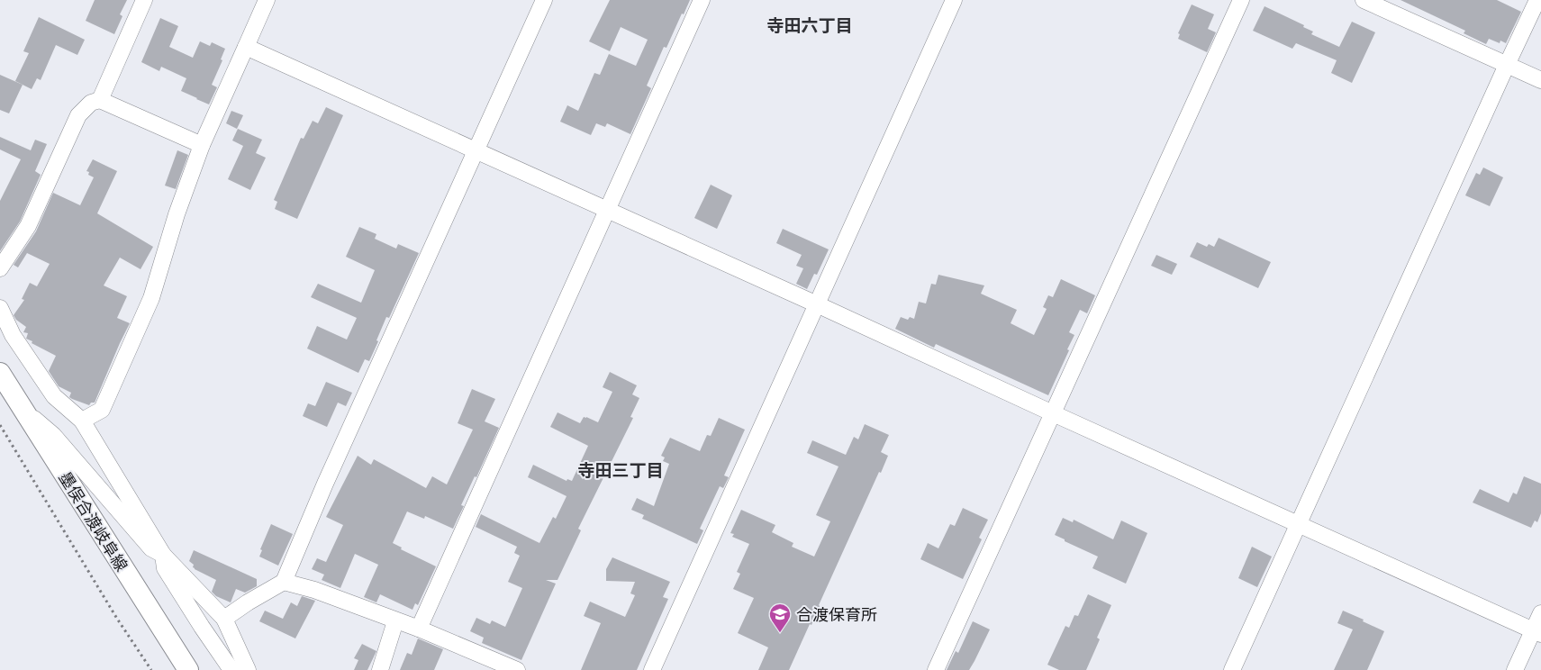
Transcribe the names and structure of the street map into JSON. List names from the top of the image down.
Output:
{
  "streets": {
    "main road": ["墨俣合渡岐阜線"]
  },
  "districts": ["寺田六丁目", "寺田三丁目"],
  "places": {
    "school or university": ["合渡保育所"]
  }
}
